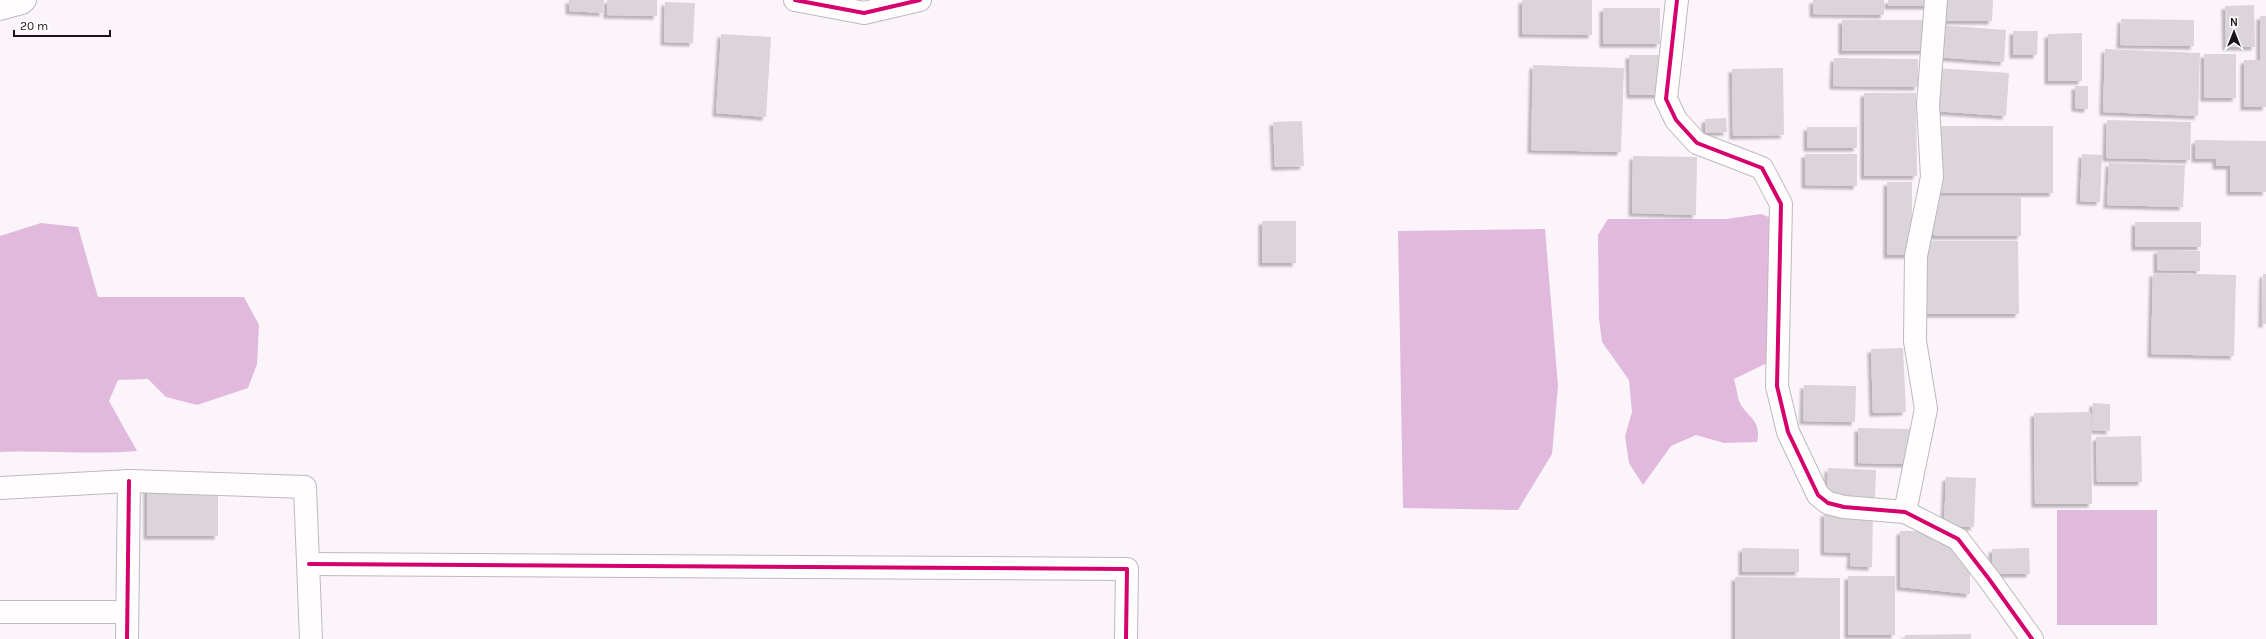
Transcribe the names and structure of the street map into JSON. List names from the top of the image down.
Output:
{
  "scale_bar": "20 m",
  "north": "top"
}
